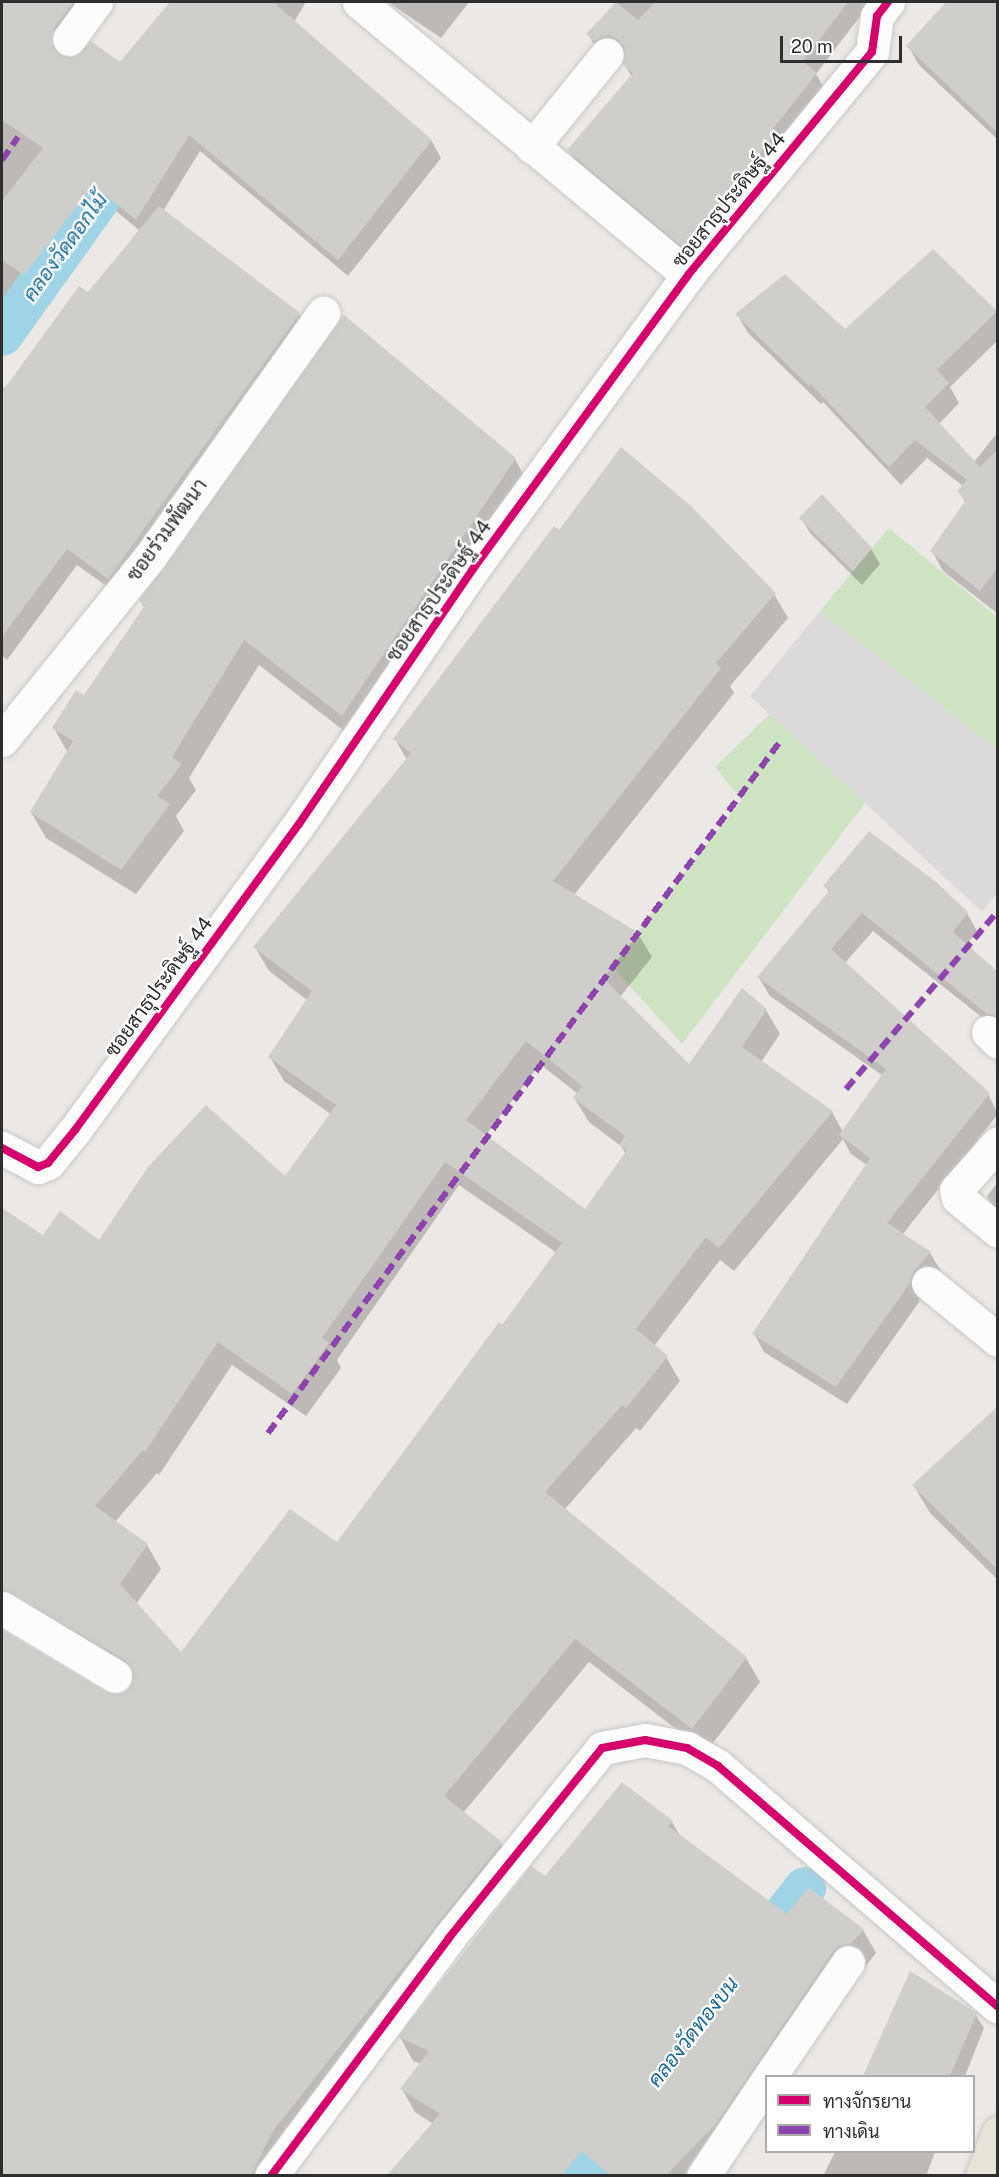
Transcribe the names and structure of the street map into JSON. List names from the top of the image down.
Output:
{
  "streets": {
    "street": ["ซอยสาธุประดิษฐ์ 44", "ซอยร่วมพัฒนา"]
  },
  "water": ["คลองวัดดอกไม้", "คลองวัดทองบน"],
  "legend": ["ทางจักรยาน", "ทางเดิน"],
  "scale_bar": "20 m"
}
